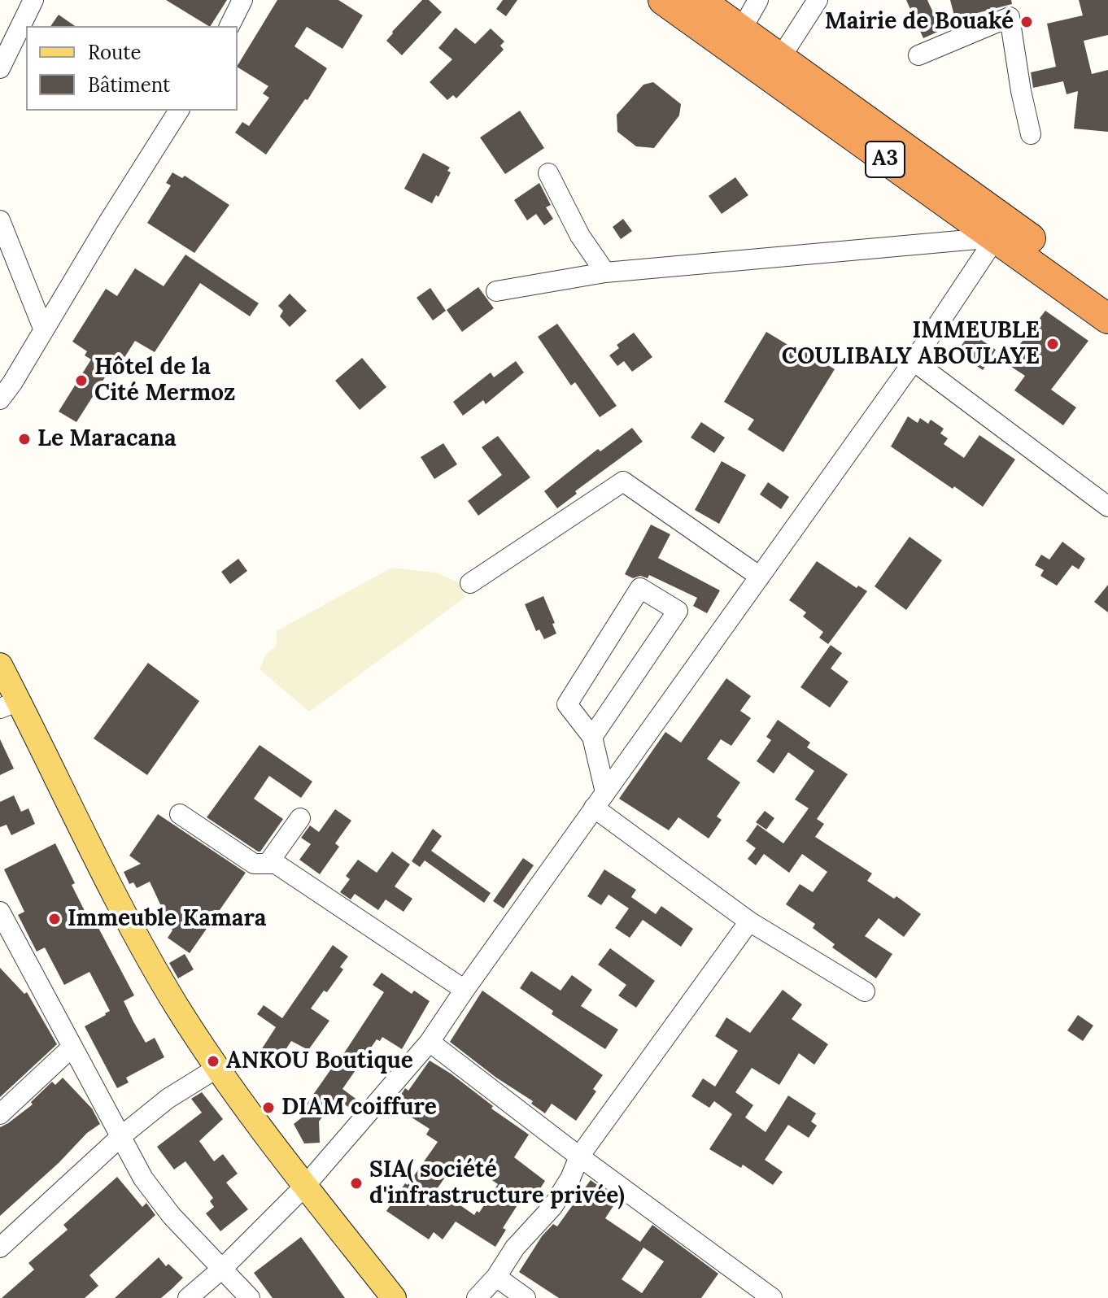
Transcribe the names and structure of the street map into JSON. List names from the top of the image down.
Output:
{
  "streets": {
    "highway": ["A3"]
  },
  "places": [
    "Mairie de Bouaké",
    "IMMEUBLE COULIBALY ABOULAYE",
    "Hôtel de la Cité Mermoz",
    "Le Maracana",
    "Immeuble Kamara",
    "ANKOU Boutique",
    "DIAM coiffure",
    "SIA( société d'infrastructure privée)"
  ],
  "legend": ["Route", "Bâtiment"]
}
